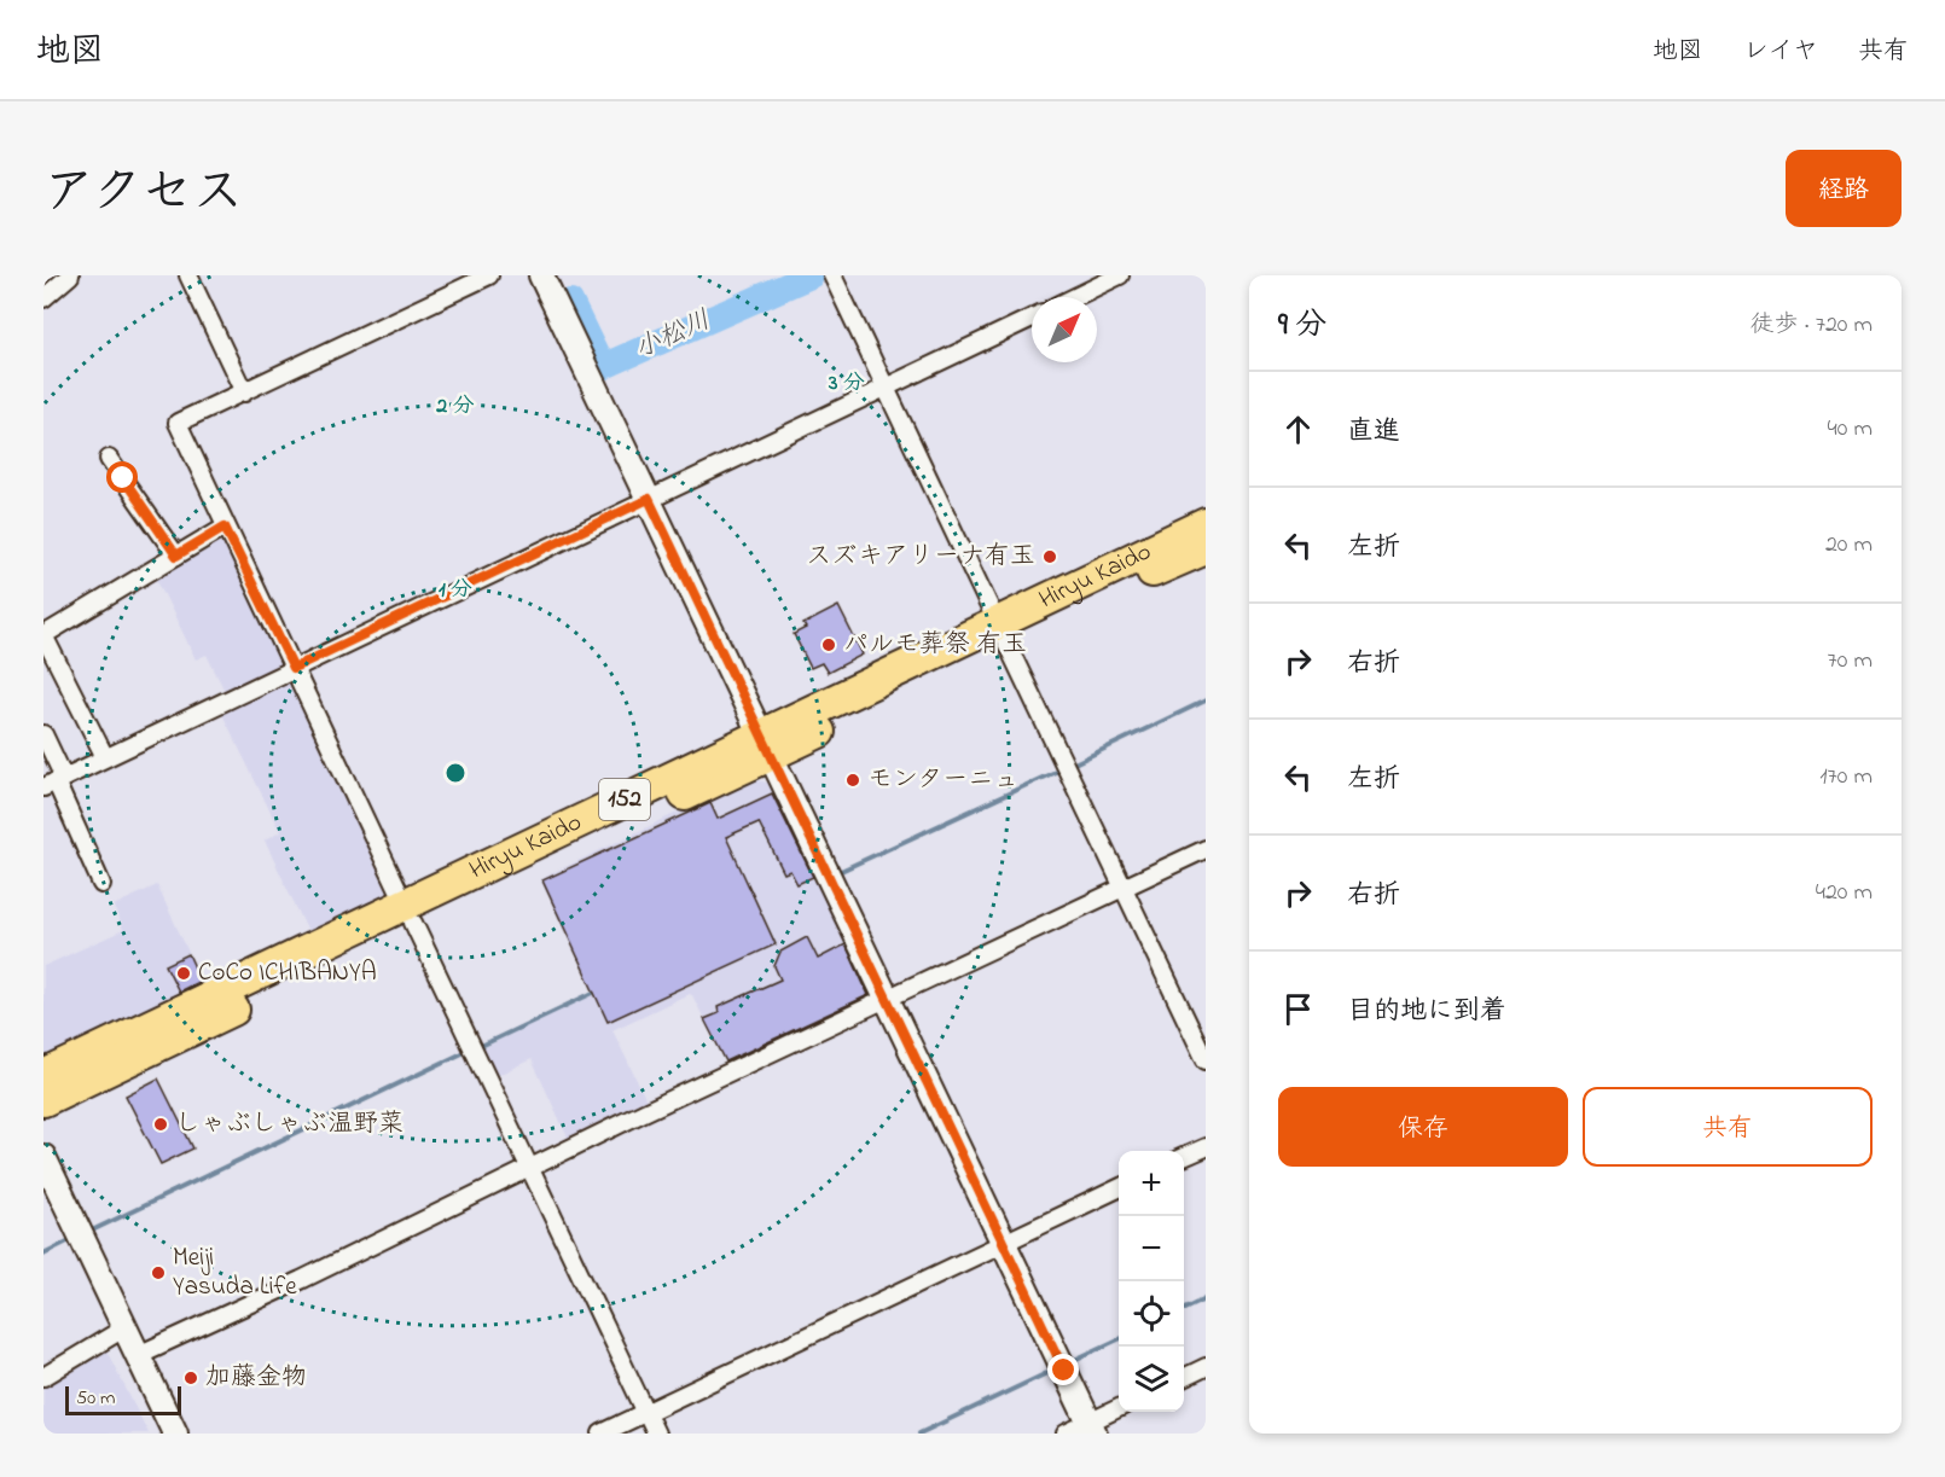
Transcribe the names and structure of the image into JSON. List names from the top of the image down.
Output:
{
  "streets": {
    "highway": ["Hiryu Kaido", "152"]
  },
  "water": ["小松川"],
  "places": [
    "スズキアリーナ有玉",
    "パルモ葬祭 有玉",
    "モンターニュ",
    "CoCo ICHIBANYA",
    "しゃぶしゃぶ温野菜",
    "Meiji Yasuda Life",
    "加藤金物"
  ],
  "scale_bar": "50 m",
  "north": "top right",
  "page": {
    "header": "地図",
    "nav": ["地図", "レイヤ", "共有"],
    "title": "アクセス",
    "buttons": [
      "経路",
      ["保存", "共有"]
    ],
    "heading": ["9 分", "徒歩 · 720 m"],
    "list": [
      ["直進", "40 m"],
      ["左折", "20 m"],
      ["右折", "70 m"],
      ["左折", "170 m"],
      ["右折", "420 m"],
      "目的地に到着"
    ],
    "map_buttons": ["+", "−"],
    "scale": "50 m"
  },
  "rings": ["3 分", "2 分", "1 分"]
}
